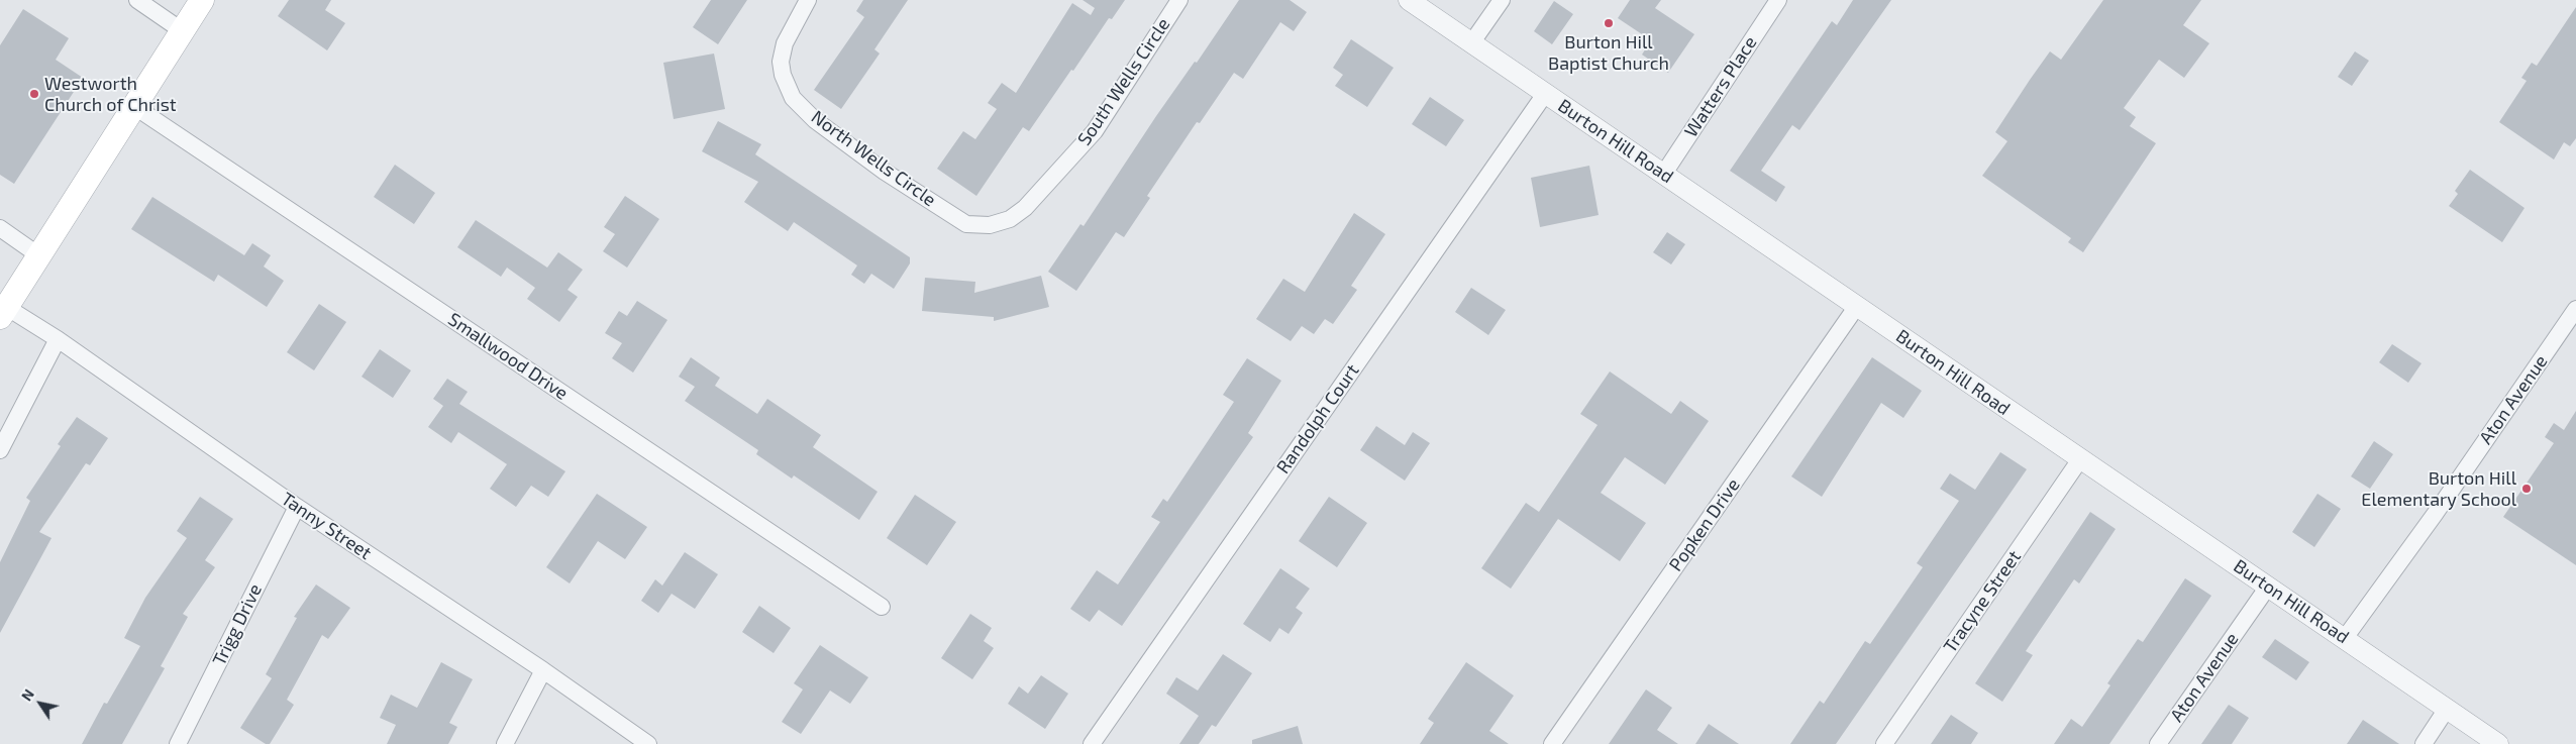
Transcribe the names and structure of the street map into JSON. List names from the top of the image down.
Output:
{
  "streets": {
    "street": [
      "South Wells Circle",
      "Watters Place",
      "Burton Hill Road",
      "North Wells Circle",
      "Smallwood Drive",
      "Aton Avenue",
      "Randolph Court",
      "Popken Drive",
      "Tanny Street",
      "Tracyne Street",
      "Trigg Drive"
    ]
  },
  "crossings": [
    ["South Wells Circle", "North Wells Circle"],
    ["Watters Place", "Burton Hill Road"],
    ["Burton Hill Road", "Aton Avenue"],
    ["Burton Hill Road", "Randolph Court"],
    ["Burton Hill Road", "Popken Drive"],
    ["Burton Hill Road", "Tracyne Street"],
    ["Tanny Street", "Trigg Drive"]
  ],
  "places": ["Burton Hill Baptist Church", "Westworth Church of Christ", "Burton Hill Elementary School"],
  "north": "top left"
}
